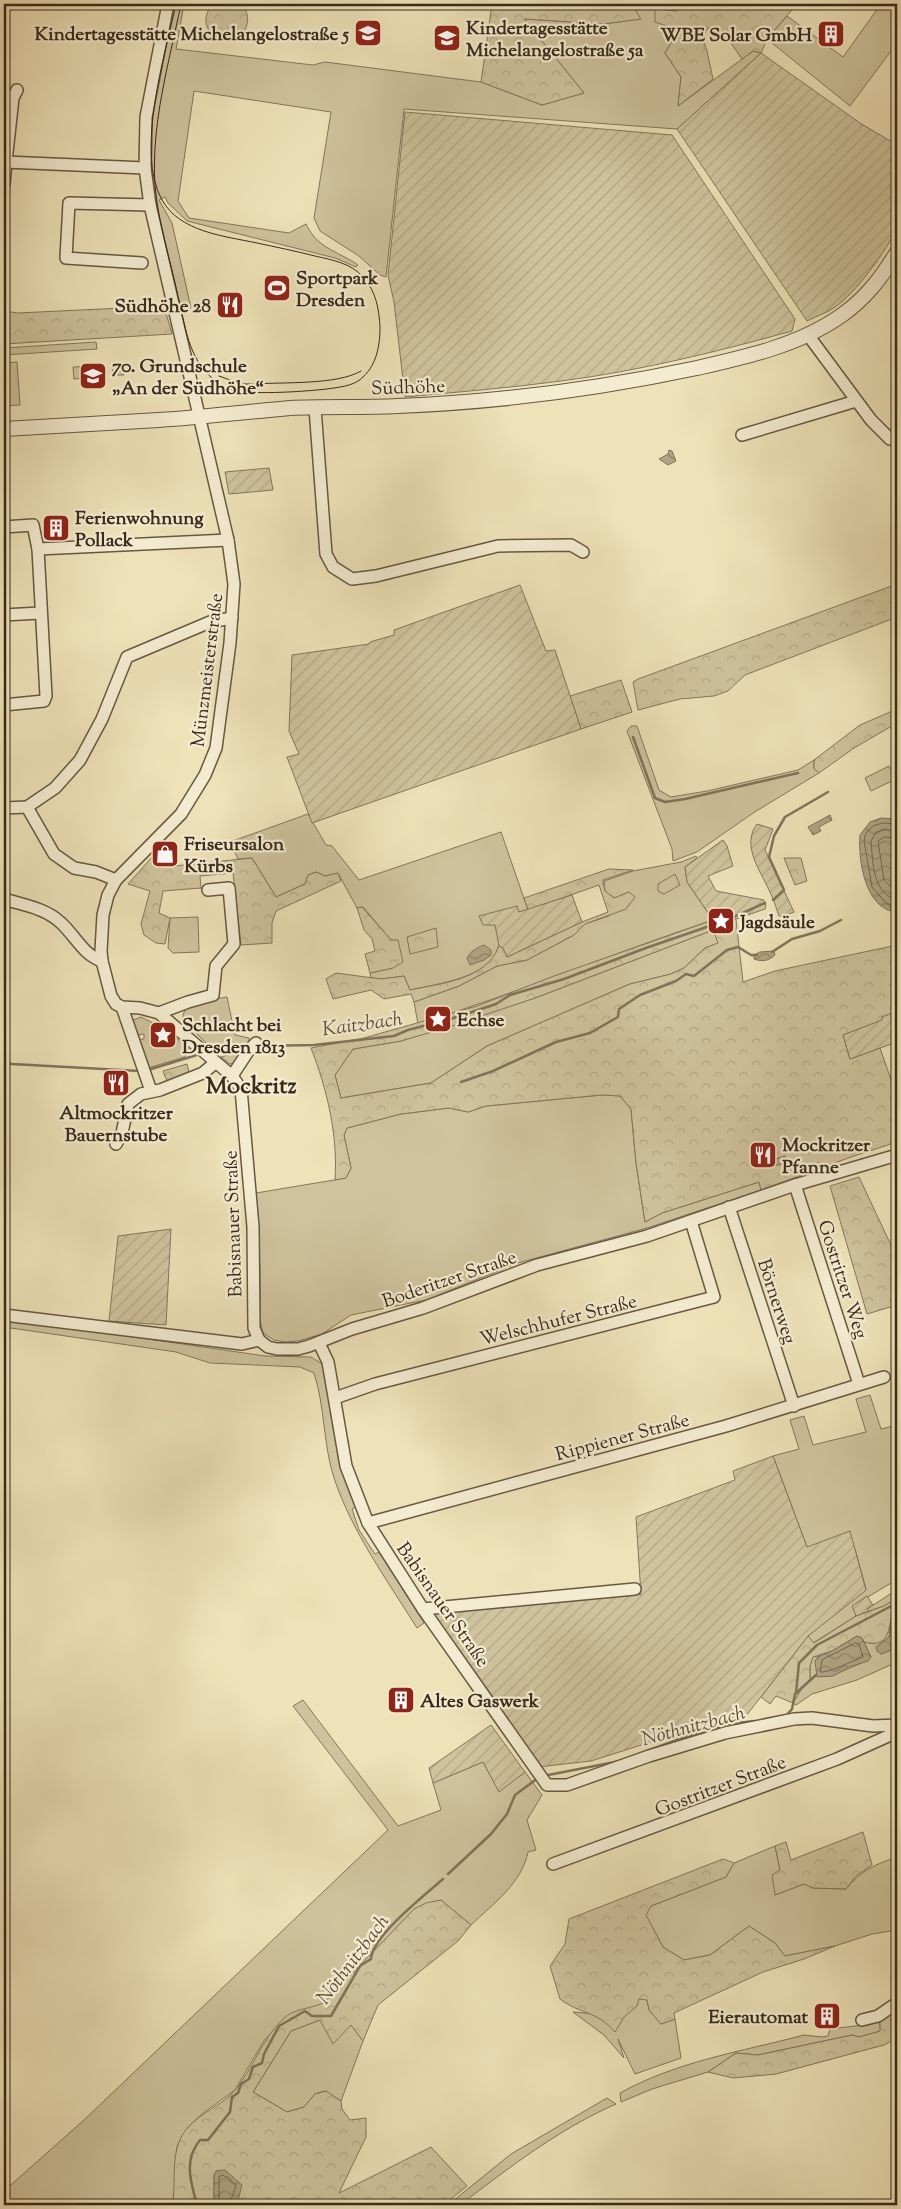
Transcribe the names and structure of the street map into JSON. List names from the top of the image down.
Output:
{
  "streets": {
    "street": [
      "Südhöhe",
      "Münzmeisterstraße",
      "Babisnauer Straße",
      "Boderitzer Straße",
      "Gostritzer Weg",
      "Börnerweg",
      "Welschhufer Straße",
      "Rippiener Straße",
      "Gostritzer Straße"
    ]
  },
  "crossings": [
    ["Südhöhe", "Münzmeisterstraße"],
    ["Babisnauer Straße", "Boderitzer Straße"],
    ["Babisnauer Straße", "Welschhufer Straße"],
    ["Babisnauer Straße", "Rippiener Straße"],
    ["Boderitzer Straße", "Gostritzer Weg"],
    ["Boderitzer Straße", "Börnerweg"],
    ["Boderitzer Straße", "Welschhufer Straße"],
    ["Gostritzer Weg", "Rippiener Straße"],
    ["Börnerweg", "Rippiener Straße"]
  ],
  "districts": ["Mockritz"],
  "water": ["Kaitzbach", "Nöthnitzbach"],
  "places": {
    "school or university": ["Kindertagesstätte Michelangelostraße 5", "Kindertagesstätte Michelangelostraße 5a", "70. Grundschule „An der Südhöhe“"],
    "building": [
      "WBE Solar GmbH",
      "Ferienwohnung Pollack",
      "Altes Gaswerk",
      "Eierautomat"
    ],
    "sports": ["Sportpark Dresden"],
    "restaurant": ["Südhöhe 28", "Altmockritzer Bauernstube", "Mockritzer Pfanne"],
    "shop": ["Friseursalon Kürbs"],
    "place": ["Jagdsäule", "Echse", "Schlacht bei Dresden 1813"]
  }
}
